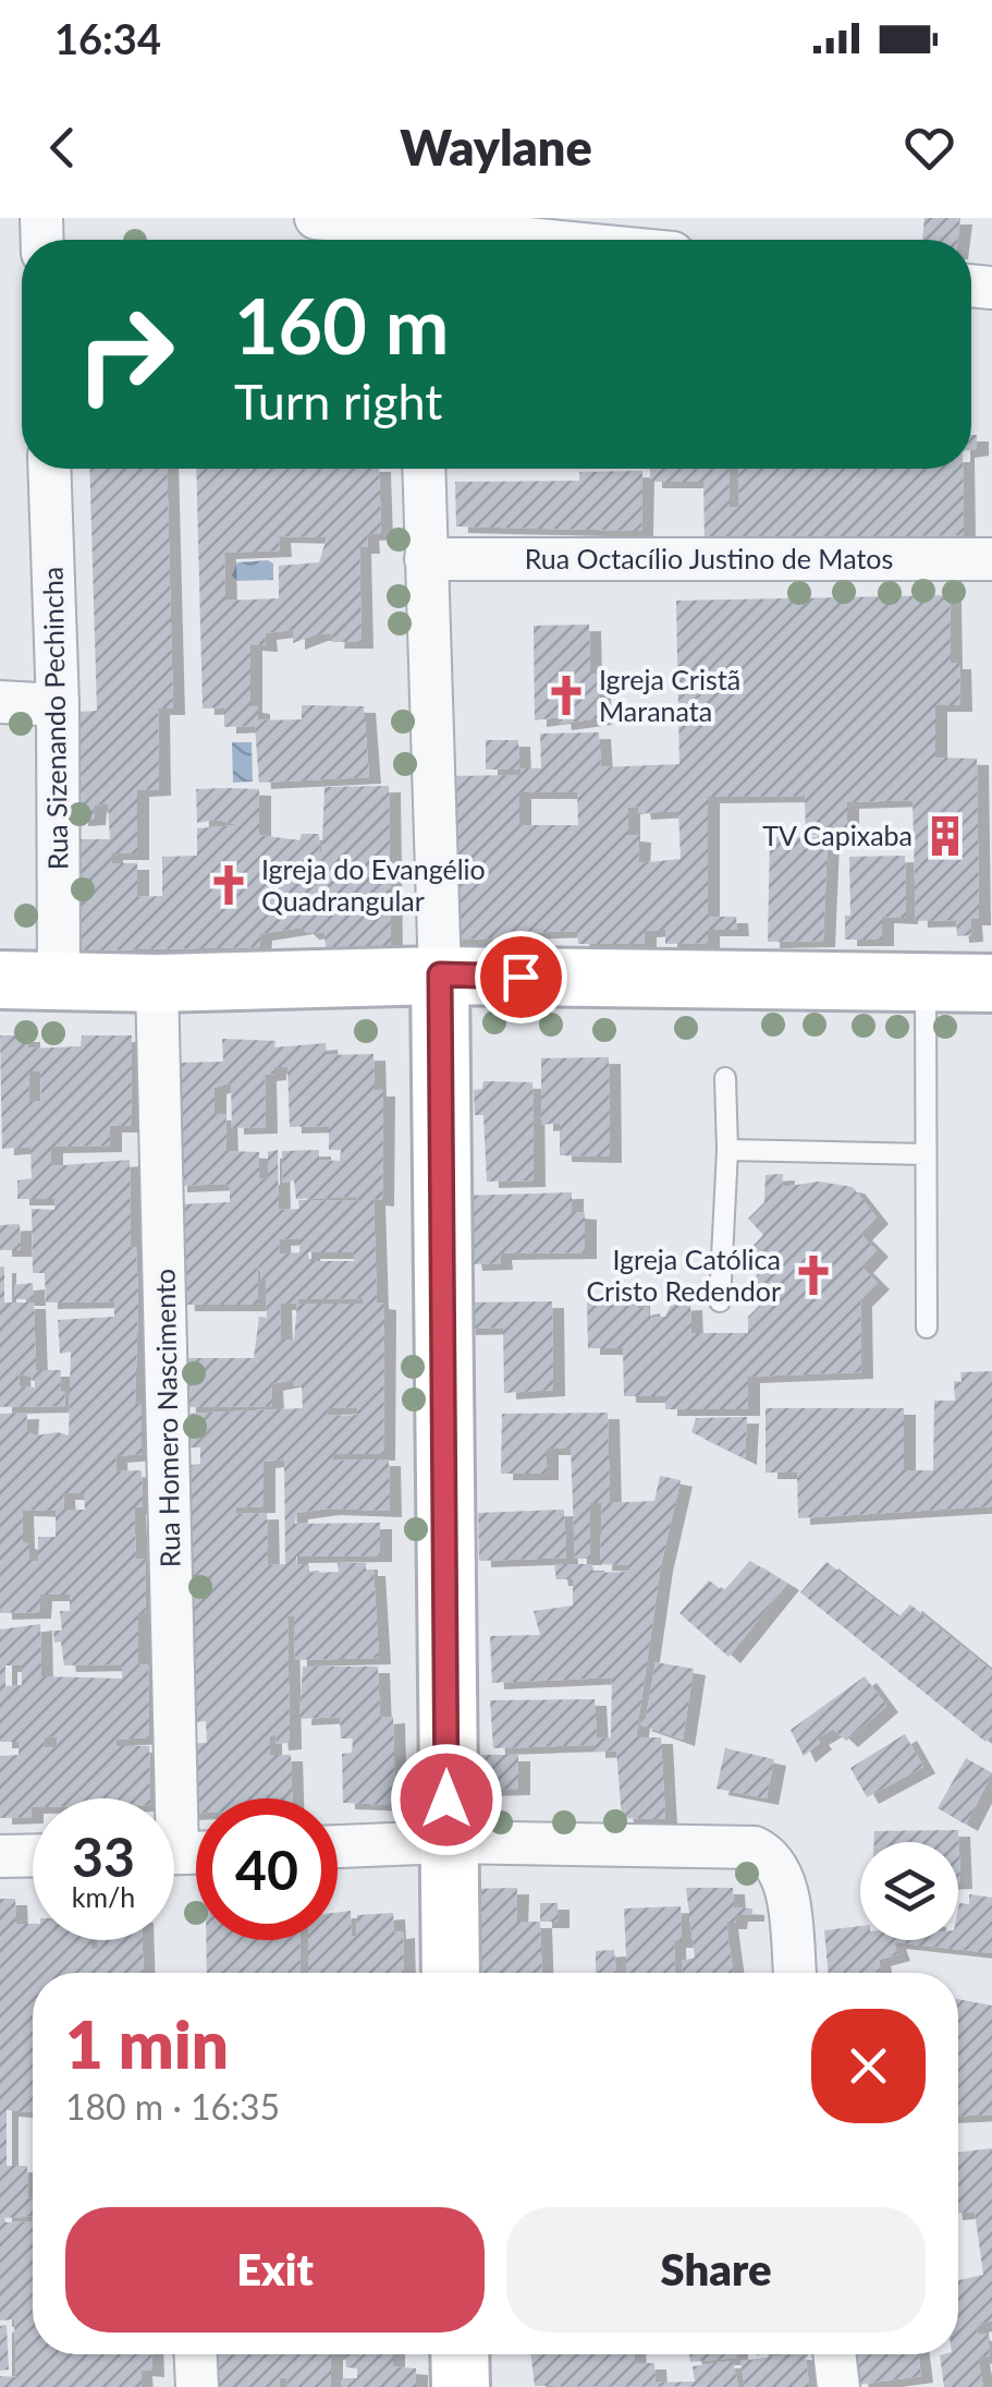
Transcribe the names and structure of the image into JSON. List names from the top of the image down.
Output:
{
  "streets": {
    "street": ["Rua Octacílio Justino de Matos", "Rua Sizenando Pechincha", "Rua Homero Nascimento"]
  },
  "places": {
    "church": ["Igreja Cristã Maranata", "Igreja do Evangélio Quadrangular", "Igreja Católica Cristo Redendor"],
    "building": ["TV Capixaba"]
  },
  "page": {
    "status": "16:34",
    "header": "Waylane",
    "turn": ["160 m", "Turn right"],
    "speed": "33 km/h",
    "limit": "40",
    "heading": ["1 min", "180 m · 16:35"],
    "buttons": ["Exit", "Share"]
  }
}
